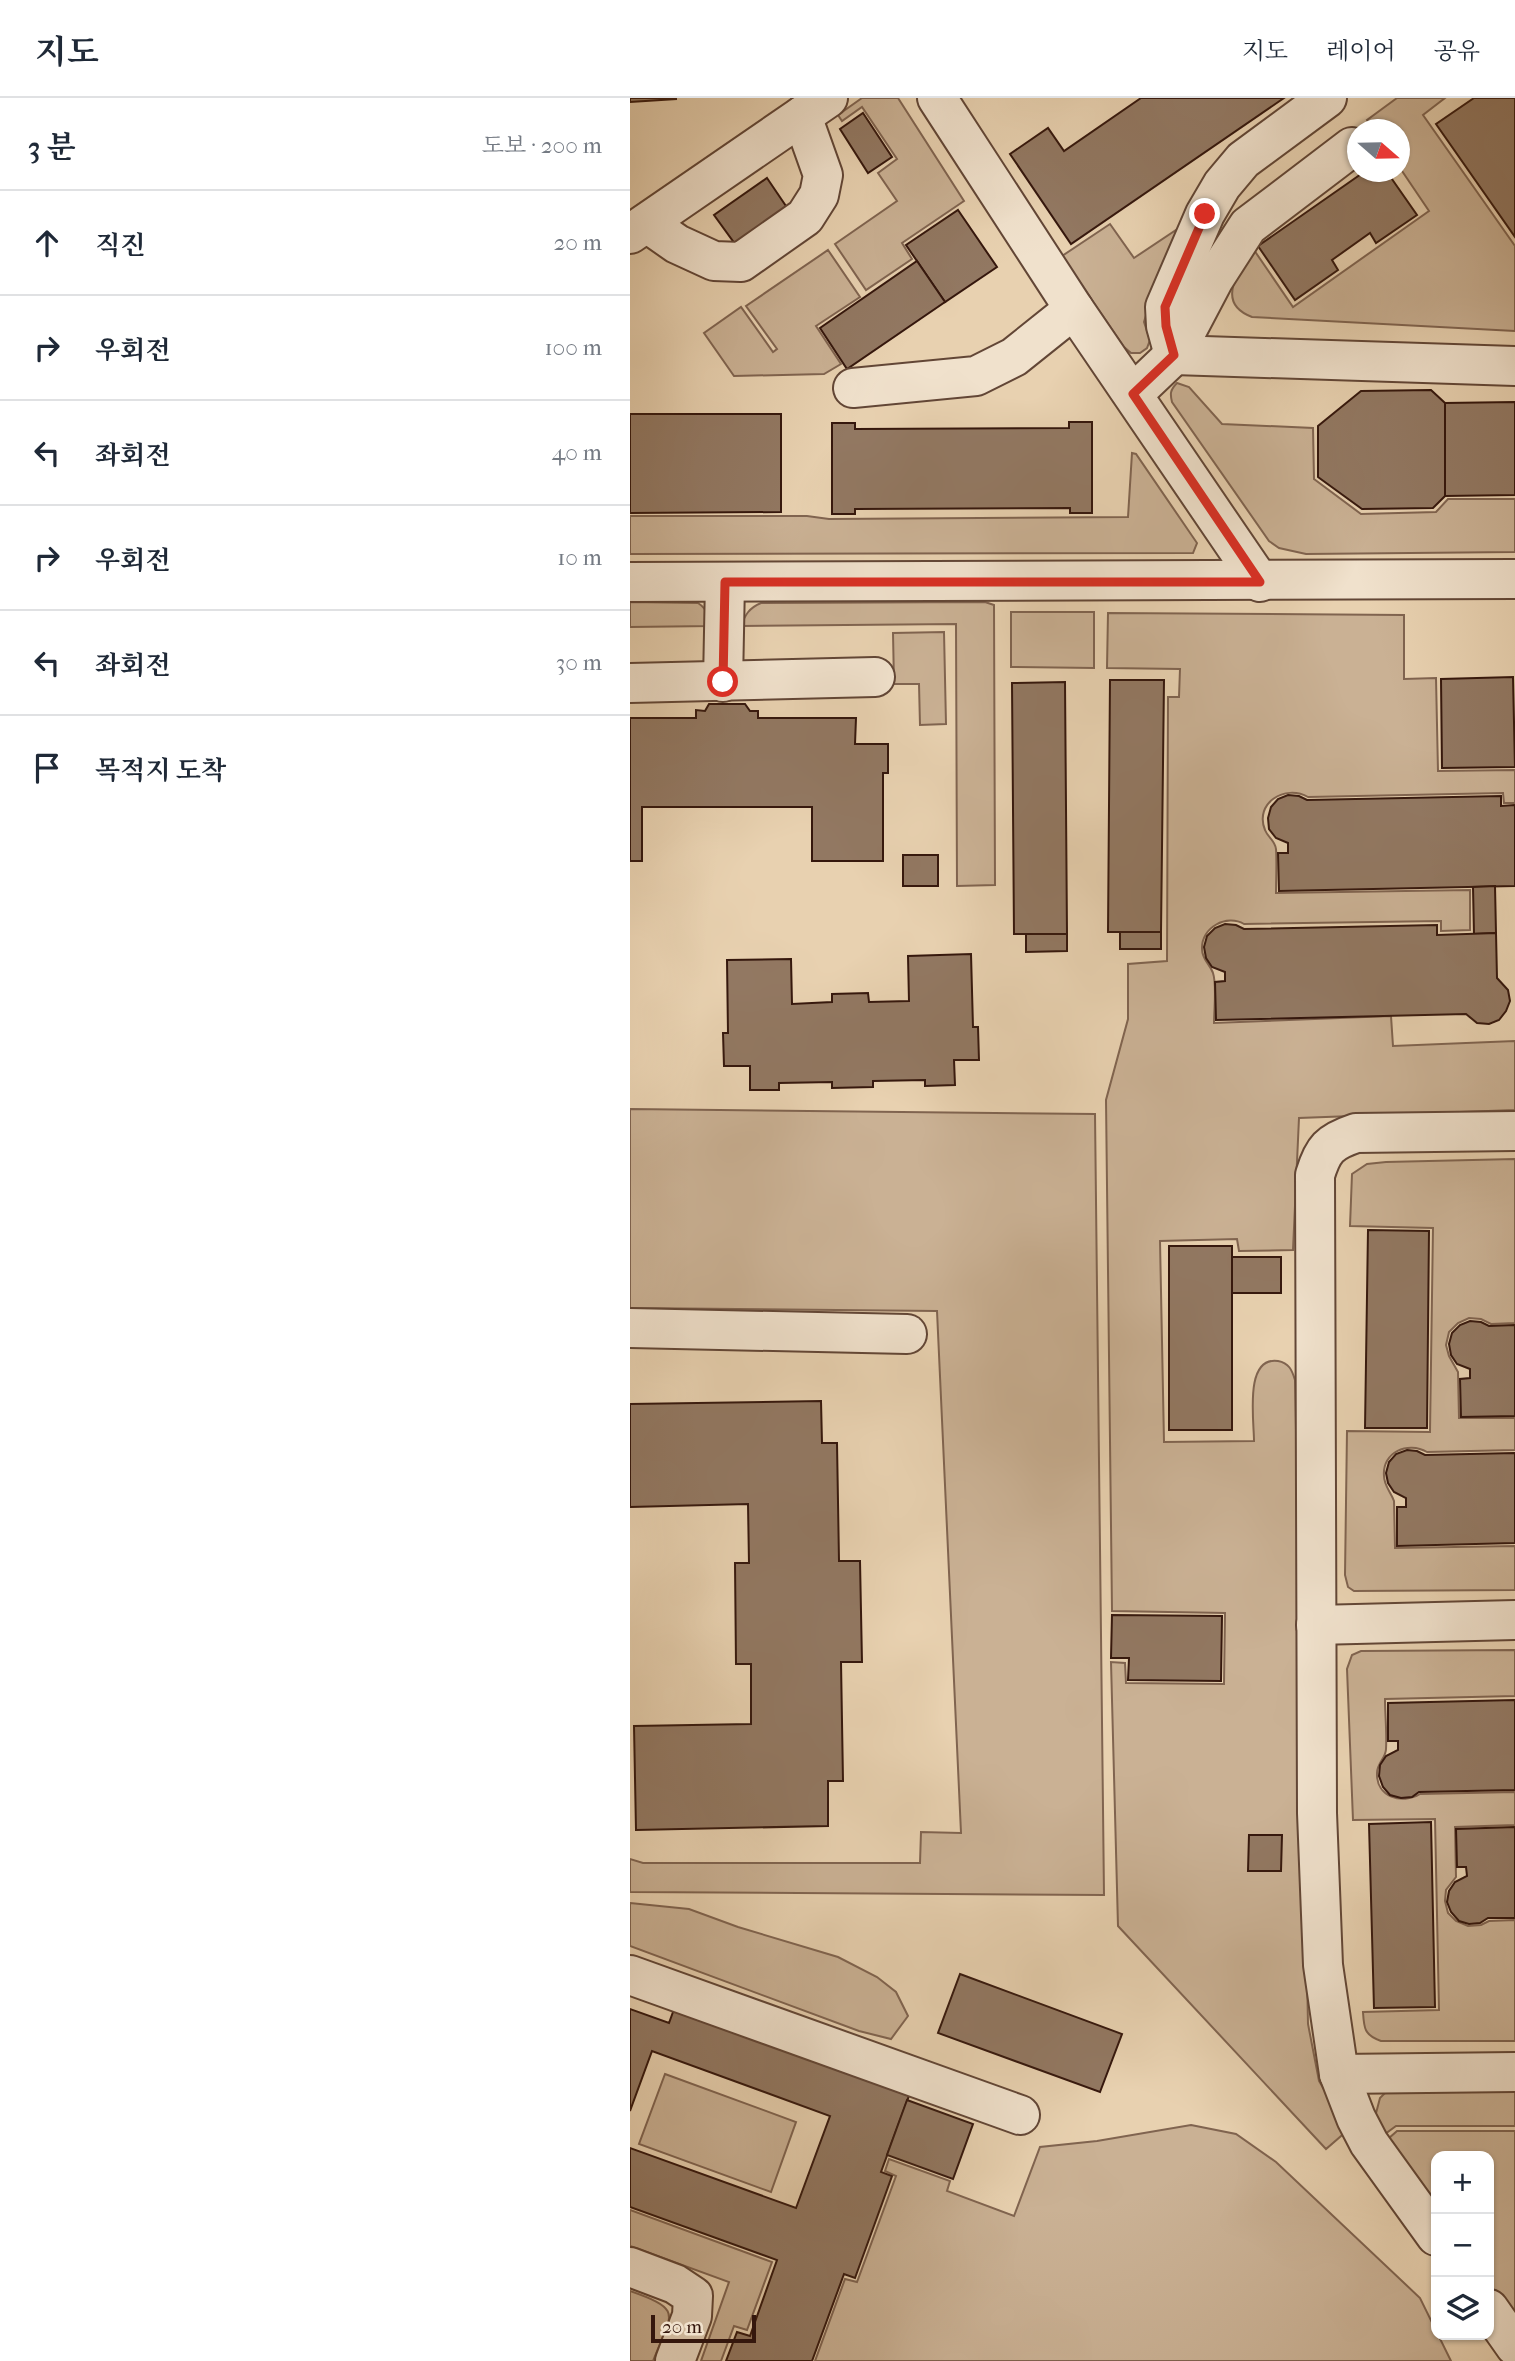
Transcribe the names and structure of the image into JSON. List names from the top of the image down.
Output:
{
  "scale_bar": "20 m",
  "north": "right",
  "page": {
    "header": "지도",
    "nav": ["지도", "레이어", "공유"],
    "heading": ["3 분", "도보 · 200 m"],
    "list": [
      ["직진", "20 m"],
      ["우회전", "100 m"],
      ["좌회전", "40 m"],
      ["우회전", "10 m"],
      ["좌회전", "30 m"],
      "목적지 도착"
    ],
    "map_buttons": ["+", "−"],
    "scale": "20 m"
  }
}
